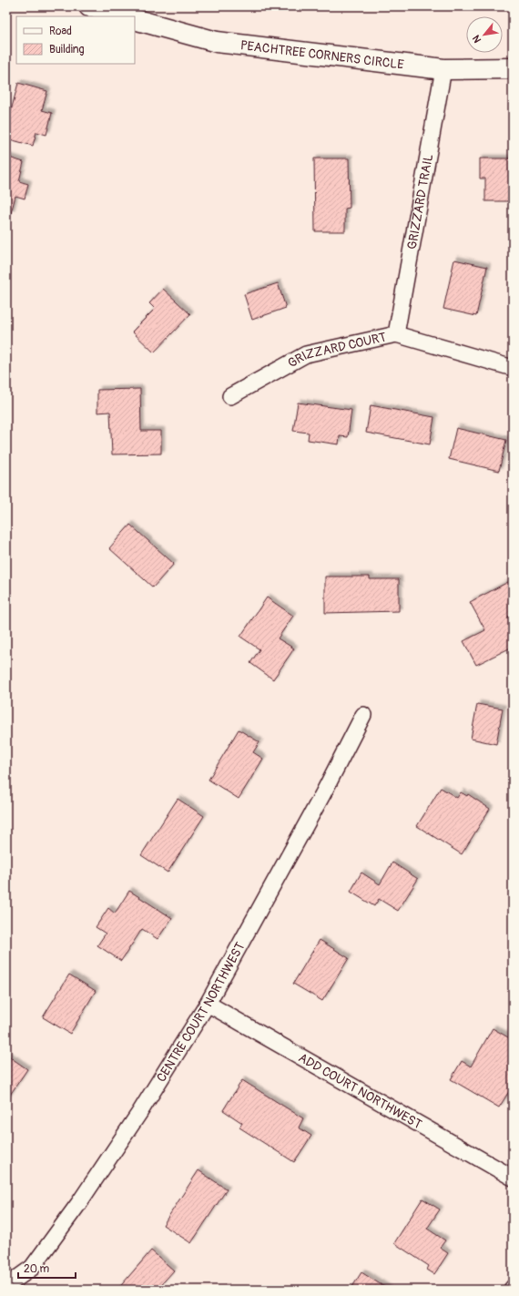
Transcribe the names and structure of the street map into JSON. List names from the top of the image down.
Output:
{
  "streets": {
    "street": [
      "PEACHTREE CORNERS CIRCLE",
      "GRIZZARD TRAIL",
      "GRIZZARD COURT",
      "CENTRE COURT NORTHWEST",
      "ADD COURT NORTHWEST"
    ]
  },
  "crossings": [
    ["PEACHTREE CORNERS CIRCLE", "GRIZZARD TRAIL"],
    ["GRIZZARD TRAIL", "GRIZZARD COURT"],
    ["CENTRE COURT NORTHWEST", "ADD COURT NORTHWEST"]
  ],
  "legend": ["Road", "Building"],
  "scale_bar": "20 m",
  "north": "bottom left"
}
